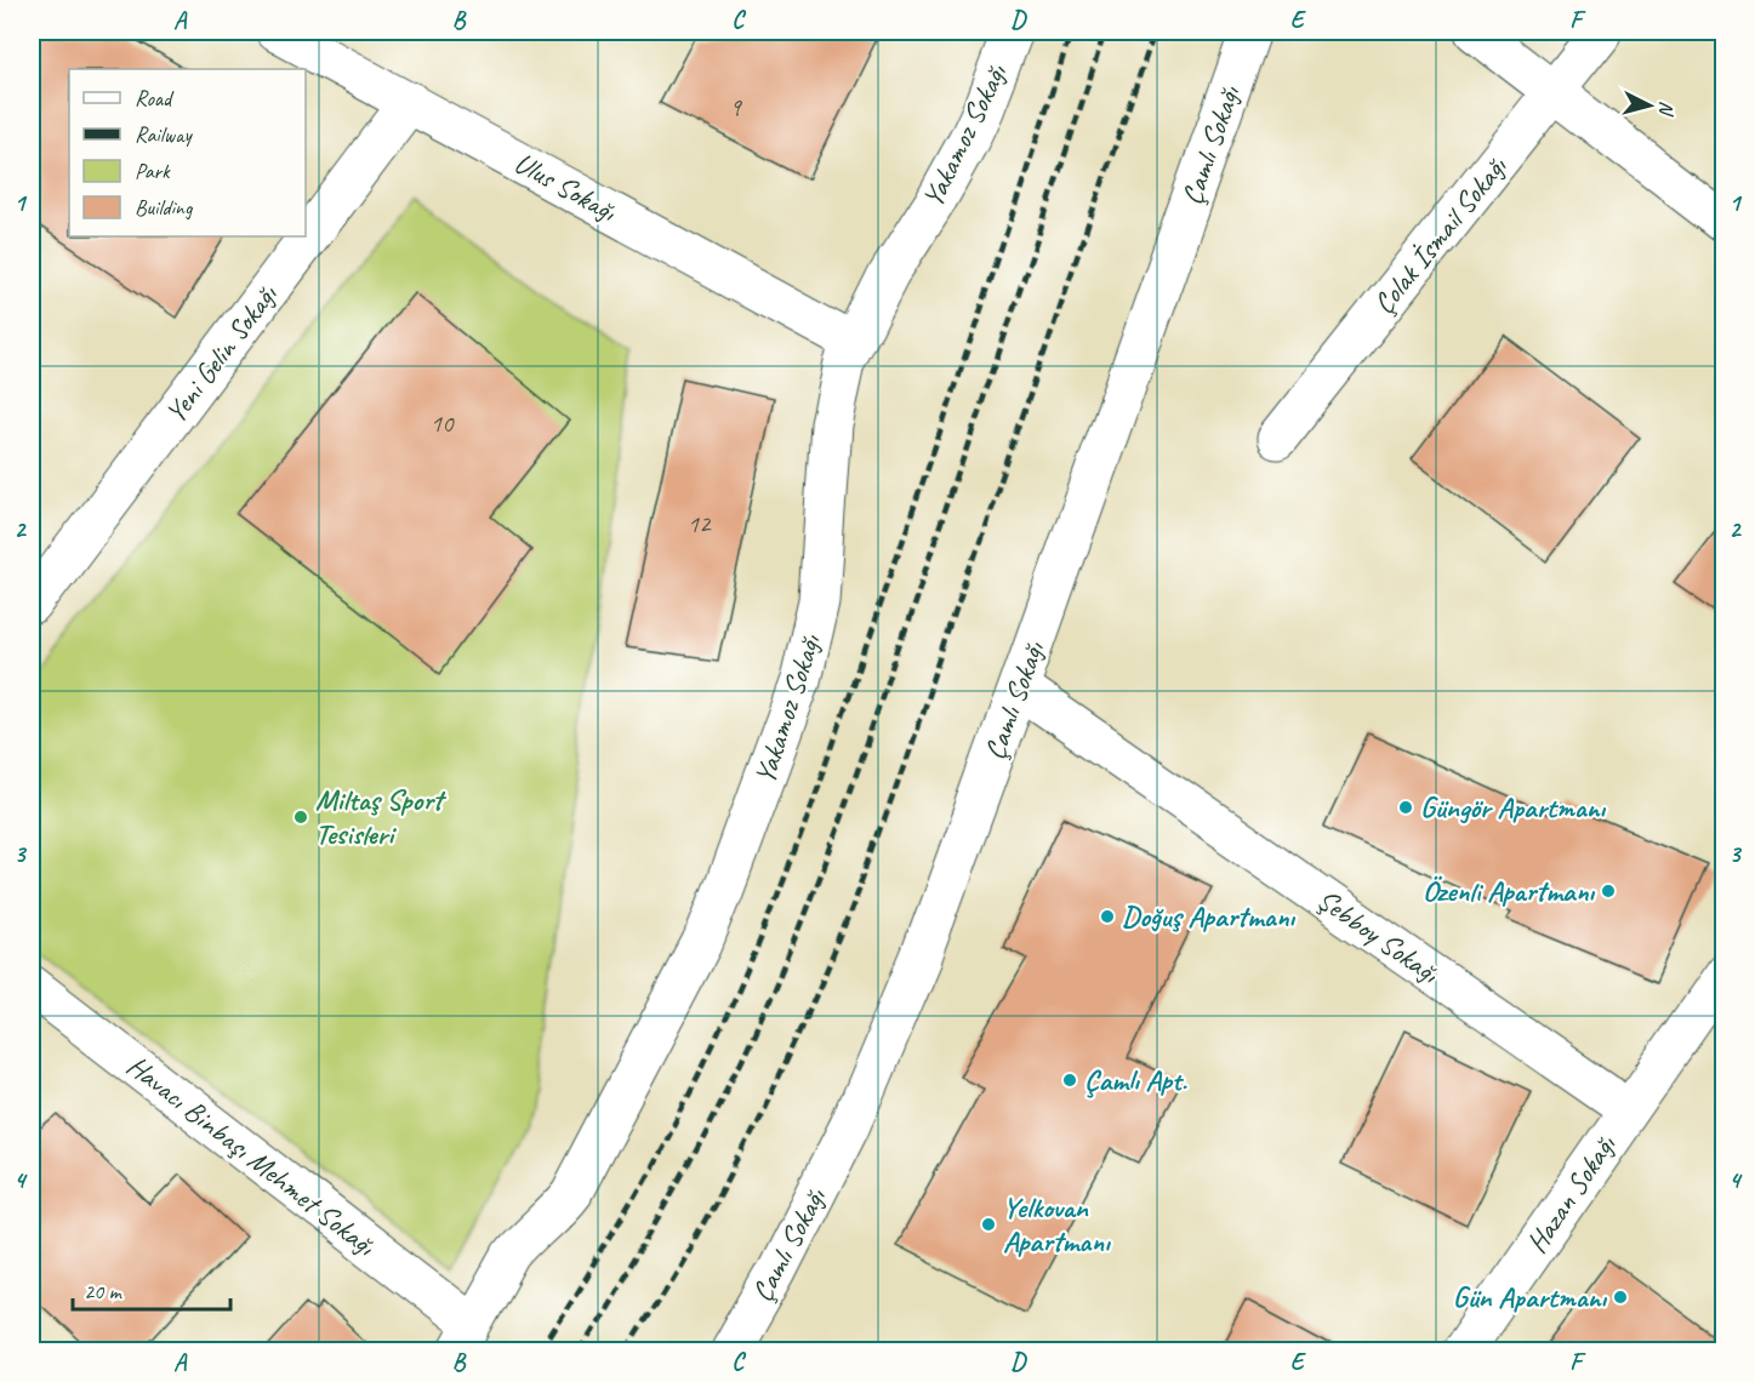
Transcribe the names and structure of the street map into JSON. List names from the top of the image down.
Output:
{
  "streets": {
    "street": [
      "Yakamoz Sokağı",
      "Çamlı Sokağı",
      "Ulus Sokağı",
      "Çolak İsmail Sokağı",
      "Yeni Gelin Sokağı",
      "Şebboy Sokağı",
      "Havacı Binbaşı Mehmet Sokağı",
      "Hazan Sokağı"
    ]
  },
  "crossings": [
    ["Yakamoz Sokağı", "Ulus Sokağı"],
    ["Yakamoz Sokağı", "Havacı Binbaşı Mehmet Sokağı"],
    ["Çamlı Sokağı", "Şebboy Sokağı"],
    ["Ulus Sokağı", "Yeni Gelin Sokağı"],
    ["Şebboy Sokağı", "Hazan Sokağı"]
  ],
  "places": [
    "Güngör Apartmanı",
    "Miltaş Sport Tesisleri",
    "Özenli Apartmanı",
    "Doğuş Apartmanı",
    "Çamlı Apt.",
    "Yelkovan Apartmanı",
    "Gün Apartmanı"
  ],
  "house_numbers": ["9", "10", "12"],
  "legend": [
    "Road",
    "Railway",
    "Park",
    "Building"
  ],
  "scale_bar": "20 m",
  "north": "right",
  "grid": {
    "columns": [
      "A",
      "B",
      "C",
      "D",
      "E",
      "F"
    ],
    "rows": [
      "1",
      "2",
      "3",
      "4"
    ]
  }
}
